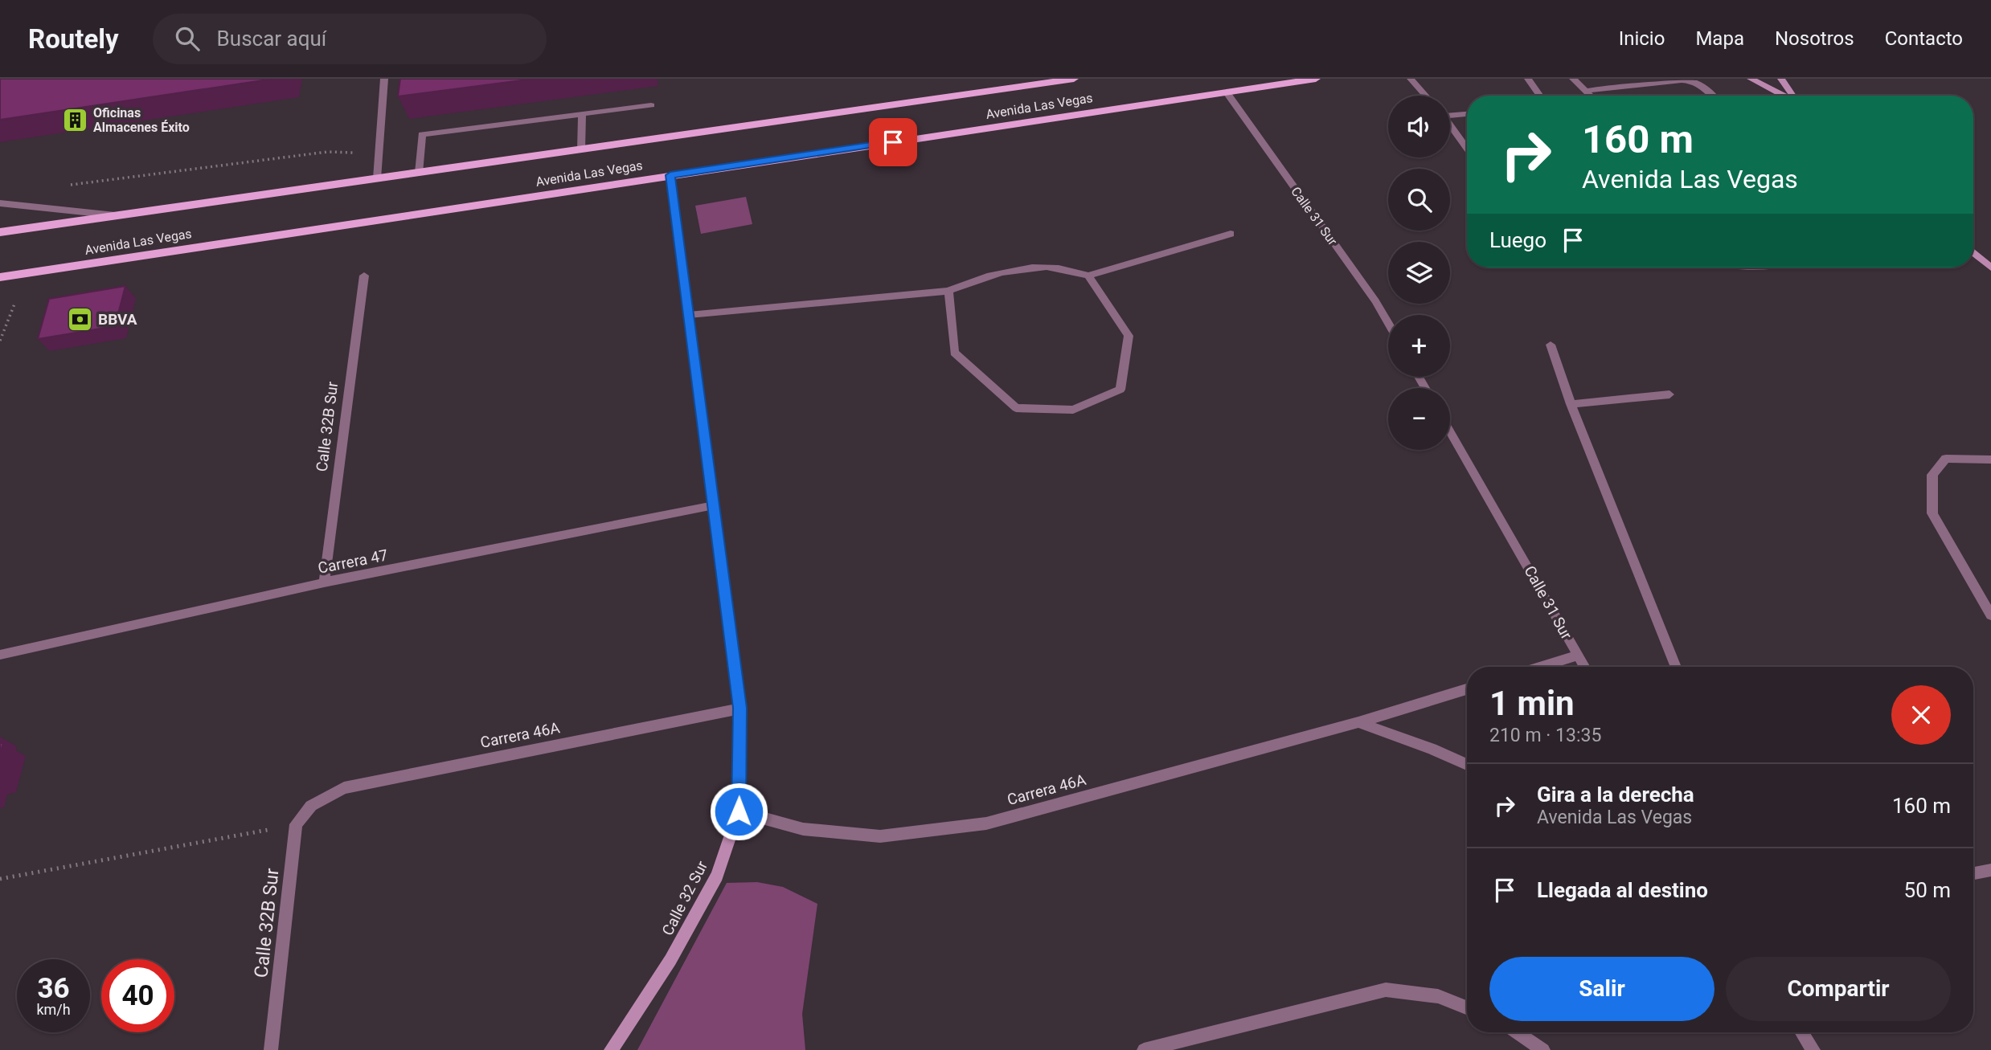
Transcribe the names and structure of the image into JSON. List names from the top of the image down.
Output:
{
  "streets": {
    "main road": ["Avenida Las Vegas"],
    "street": [
      "Calle 31 Sur",
      "Calle 32B Sur",
      "Carrera 47",
      "Carrera 46A",
      "Calle 32 Sur"
    ]
  },
  "crossings": [
    ["Avenida Las Vegas", "Calle 31 Sur"],
    ["Avenida Las Vegas", "Calle 32 Sur"],
    ["Calle 32B Sur", "Carrera 47"],
    ["Calle 32B Sur", "Carrera 46A"],
    ["Carrera 47", "Calle 32 Sur"],
    ["Carrera 46A", "Calle 32 Sur"]
  ],
  "places": {
    "building": ["Oficinas Almacenes Éxito"],
    "bank": ["BBVA"]
  },
  "page": {
    "header": "Routely",
    "search": "Buscar aquí",
    "nav": [
      "Inicio",
      "Mapa",
      "Nosotros",
      "Contacto"
    ],
    "map_buttons": ["+", "−"],
    "turn": ["160 m", "Avenida Las Vegas"],
    "then": "Luego",
    "heading": ["1 min", "210 m · 13:35"],
    "list": [
      {
        "name": "Gira a la derecha",
        "note": "Avenida Las Vegas",
        "value": "160 m"
      },
      {
        "name": "Llegada al destino",
        "value": "50 m"
      }
    ],
    "buttons": ["Salir", "Compartir"],
    "speed": "36 km/h",
    "limit": "40"
  }
}
